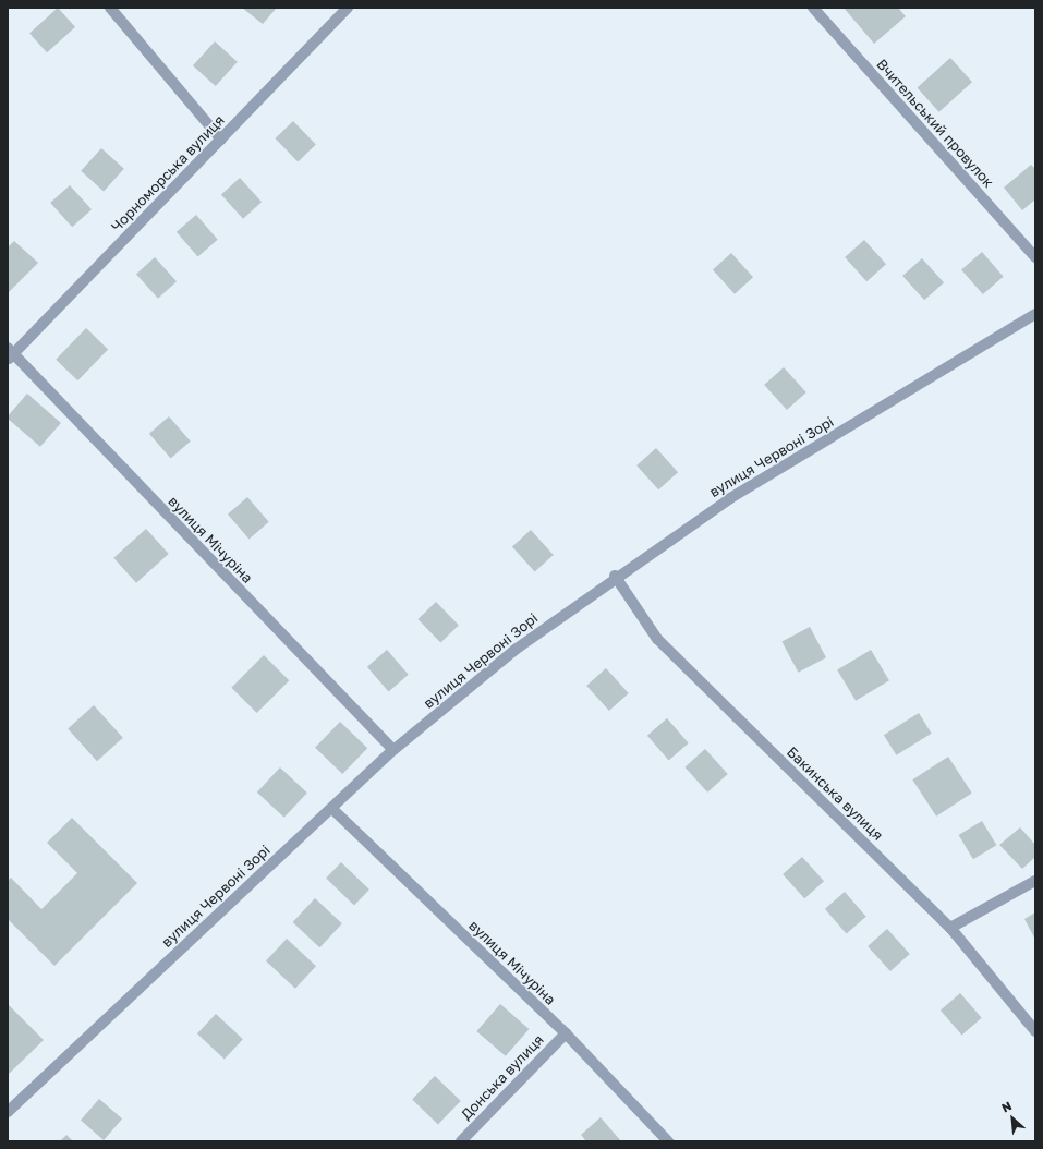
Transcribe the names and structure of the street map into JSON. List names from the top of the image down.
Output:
{
  "streets": {
    "street": [
      "Вчительський провулок",
      "Чорноморська вулиця",
      "вулиця Червоні Зорі",
      "вулиця Мічуріна",
      "Бакинська вулиця",
      "Донська вулиця"
    ]
  },
  "crossings": [
    ["Чорноморська вулиця", "вулиця Мічуріна"],
    ["вулиця Червоні Зорі", "вулиця Мічуріна"],
    ["вулиця Червоні Зорі", "Бакинська вулиця"],
    ["вулиця Мічуріна", "Донська вулиця"]
  ],
  "north": "top left"
}
